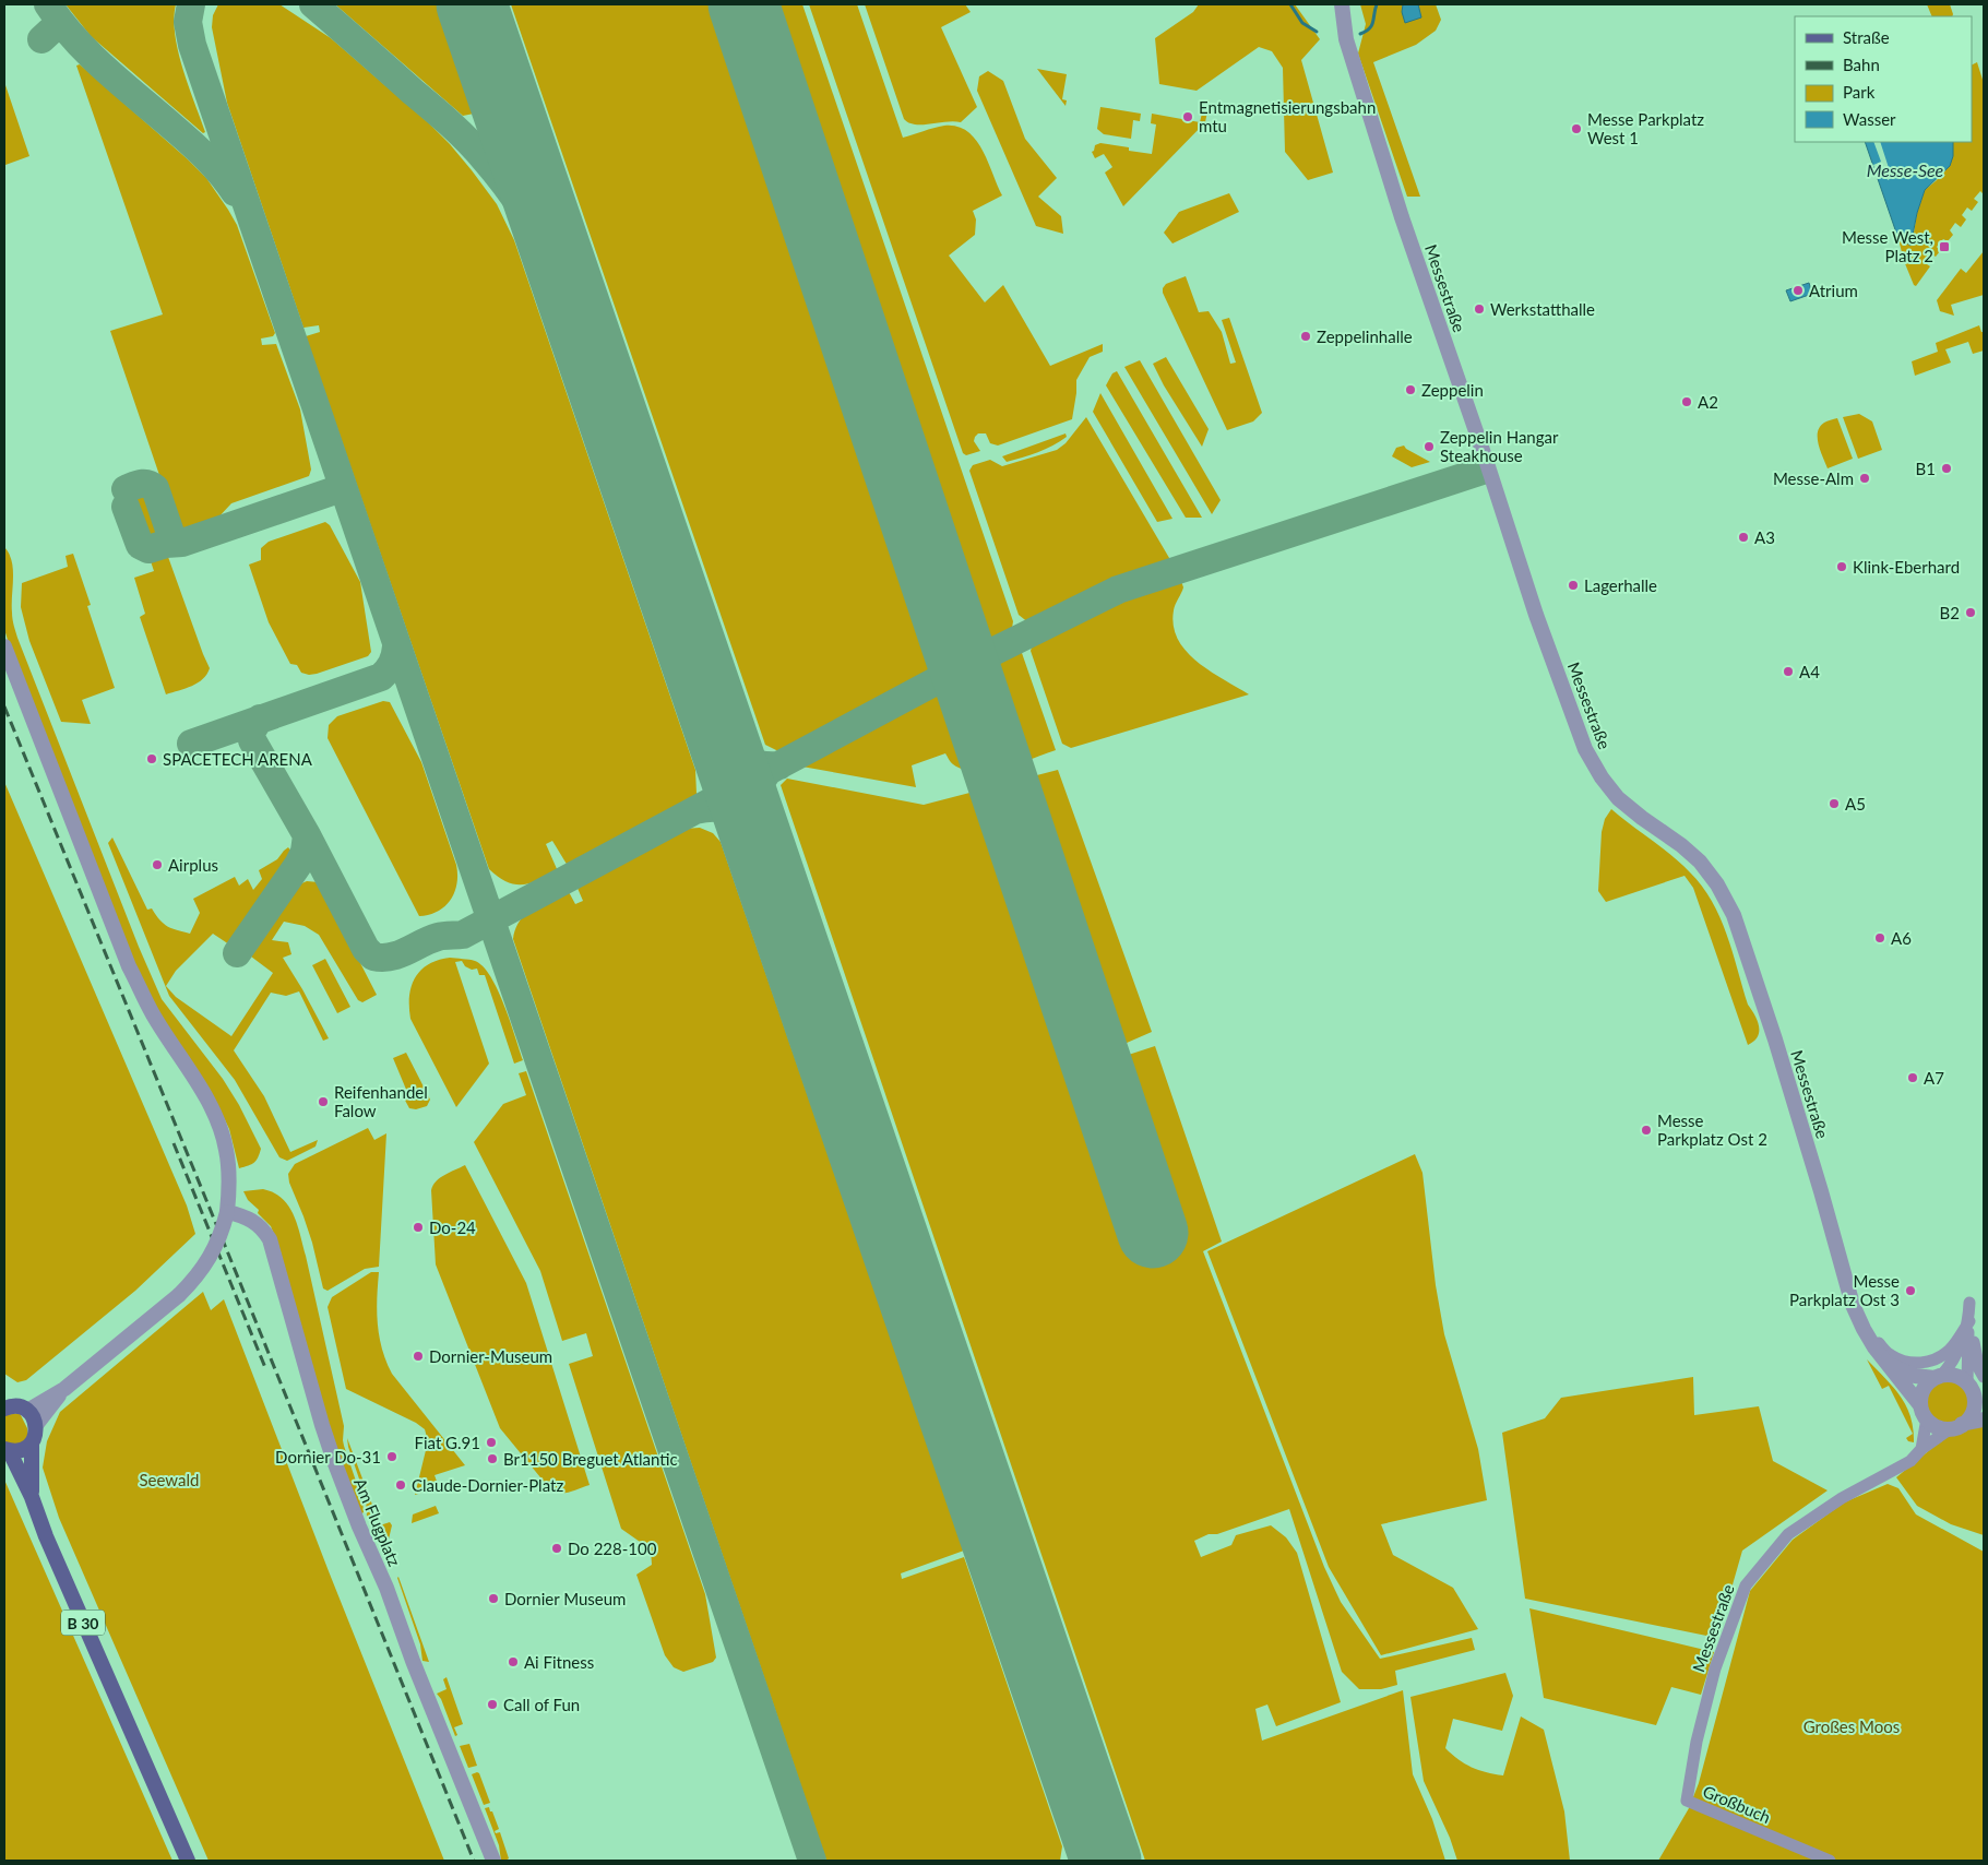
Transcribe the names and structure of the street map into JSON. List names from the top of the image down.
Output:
{
  "streets": {
    "main road": ["B 30"],
    "street": ["Messestraße", "Am Flugplatz", "Großbuch"]
  },
  "crossings": [
    ["Messestraße", "Großbuch"]
  ],
  "water": ["Messe-See"],
  "parks": ["Seewald", "Großes Moos"],
  "places": {
    "other": [
      "Entmagnetisierungsbahn mtu",
      "Messe Parkplatz West 1",
      "Atrium",
      "Werkstatthalle",
      "Zeppelinhalle",
      "Zeppelin",
      "A2",
      "Zeppelin Hangar Steakhouse",
      "B1",
      "Messe-Alm",
      "A3",
      "Klink-Eberhard",
      "Lagerhalle",
      "B2",
      "A4",
      "SPACETECH ARENA",
      "A5",
      "Airplus",
      "A6",
      "A7",
      "Reifenhandel Falow",
      "Messe Parkplatz Ost 2",
      "Do-24",
      "Messe Parkplatz Ost 3",
      "Dornier-Museum",
      "Fiat G.91",
      "Dornier Do-31",
      "Br1150 Breguet Atlantic",
      "Claude-Dornier-Platz",
      "Do 228-100",
      "Dornier Museum",
      "Ai Fitness",
      "Call of Fun"
    ],
    "transit": ["Messe West, Platz 2"]
  },
  "legend": [
    "Straße",
    "Bahn",
    "Park",
    "Wasser"
  ]
}
